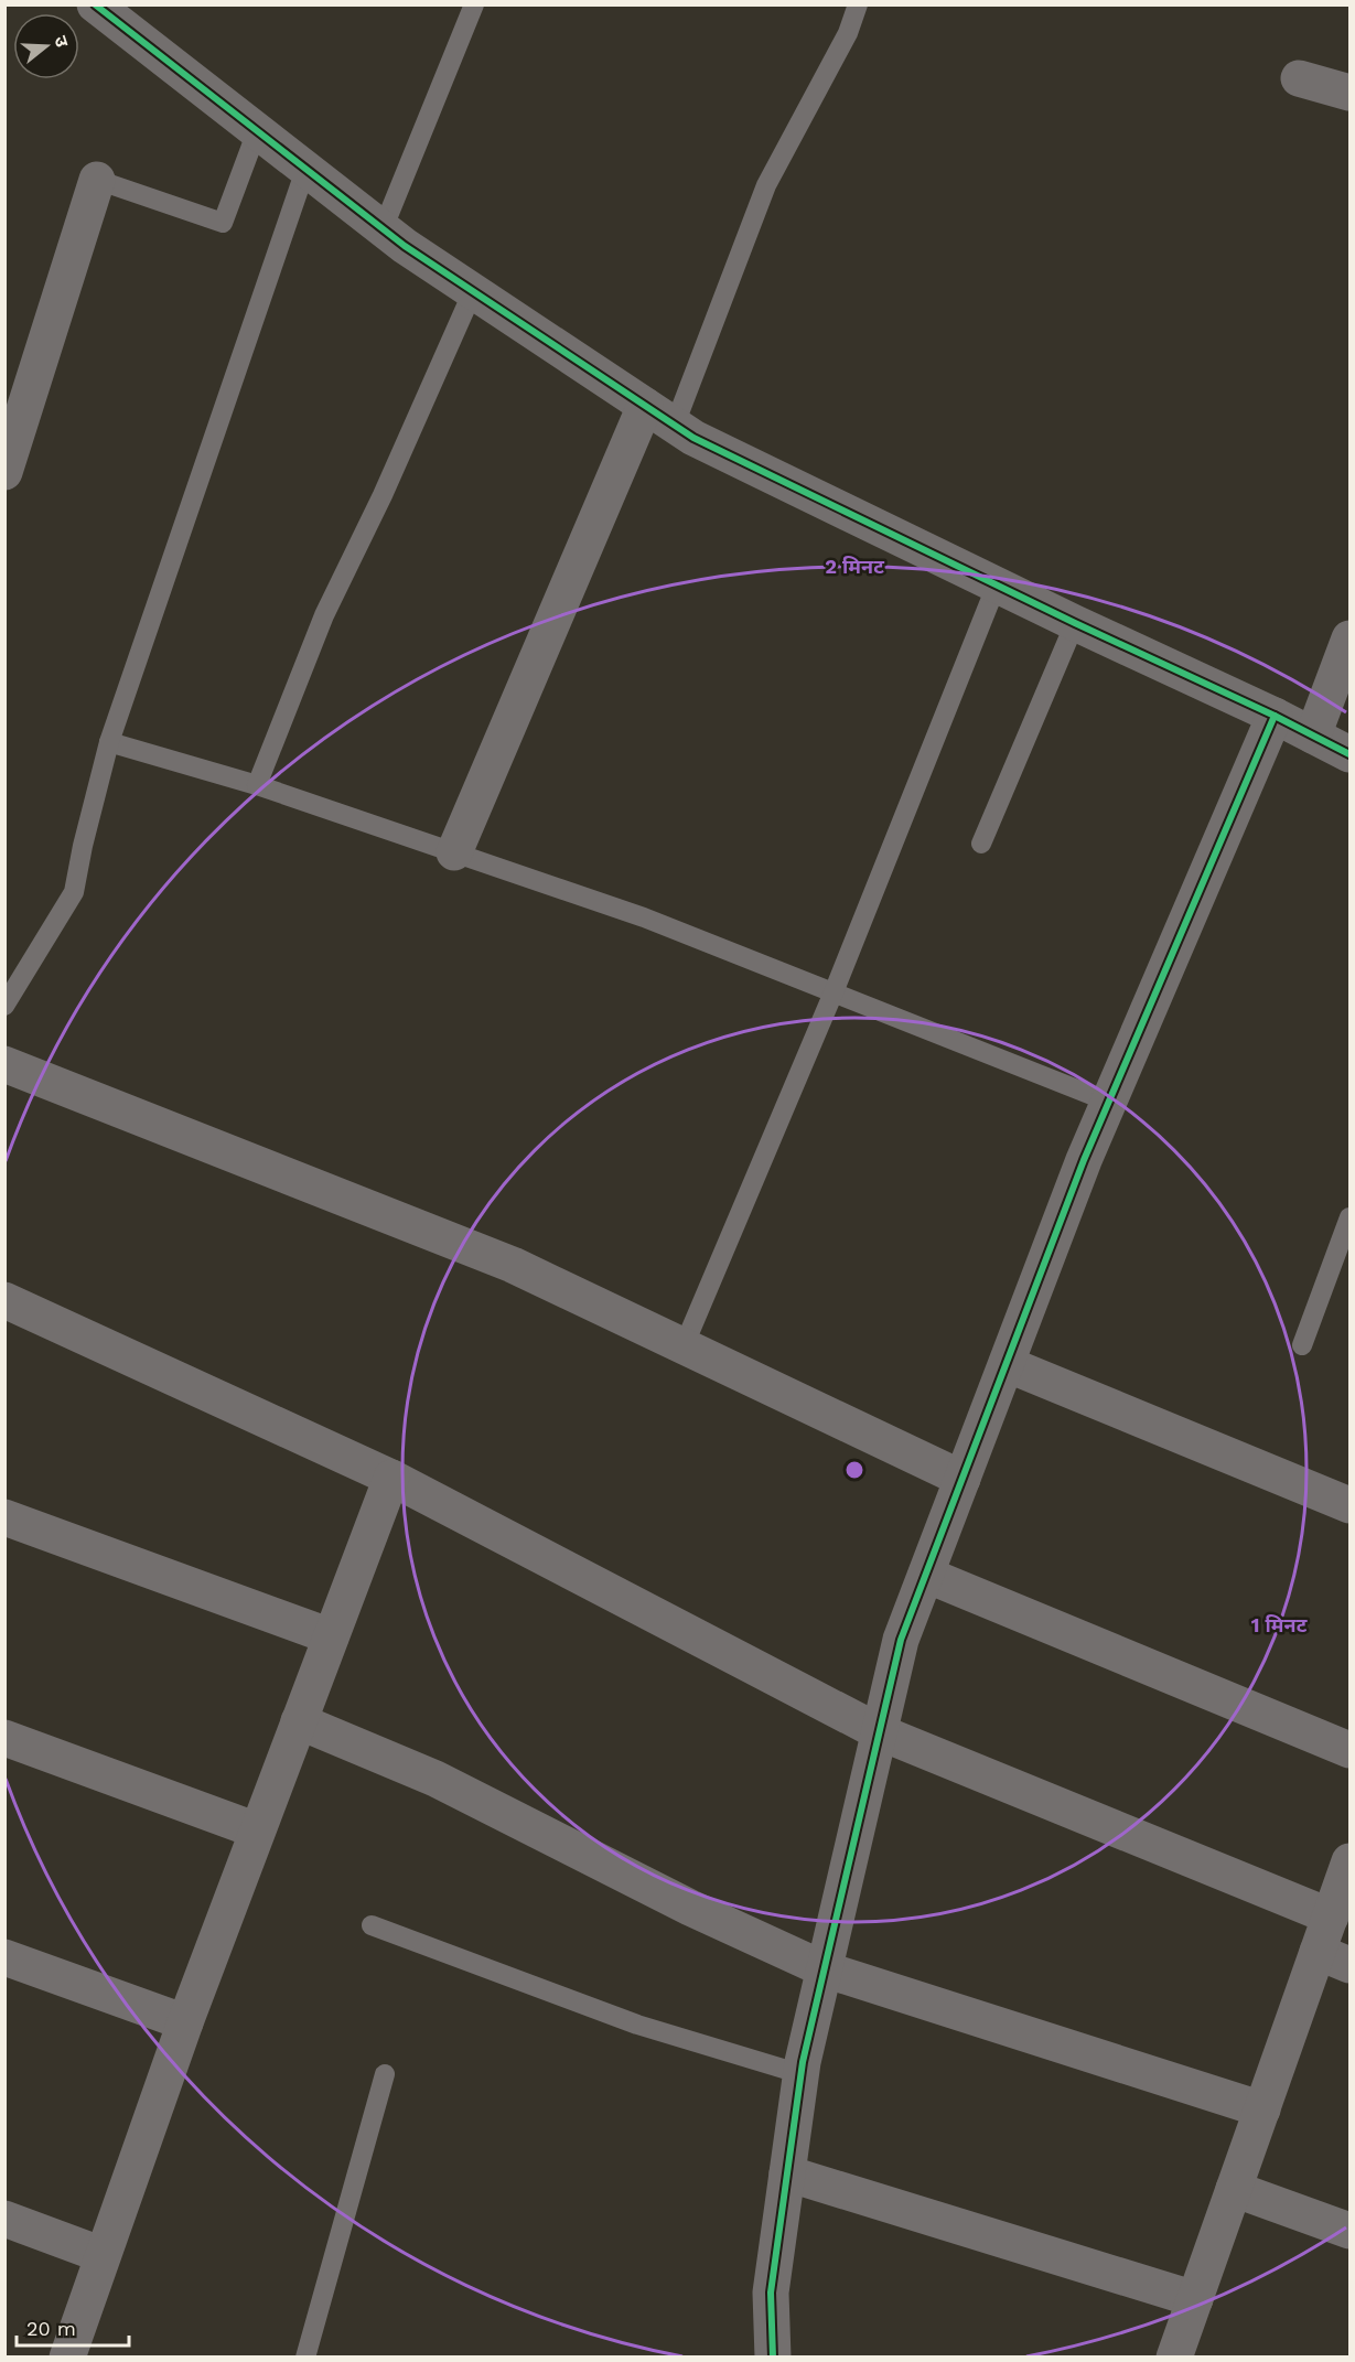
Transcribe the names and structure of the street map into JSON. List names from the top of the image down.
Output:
{
  "scale_bar": "20 m",
  "north": "right",
  "rings": ["2 मिनट", "1 मिनट"]
}
